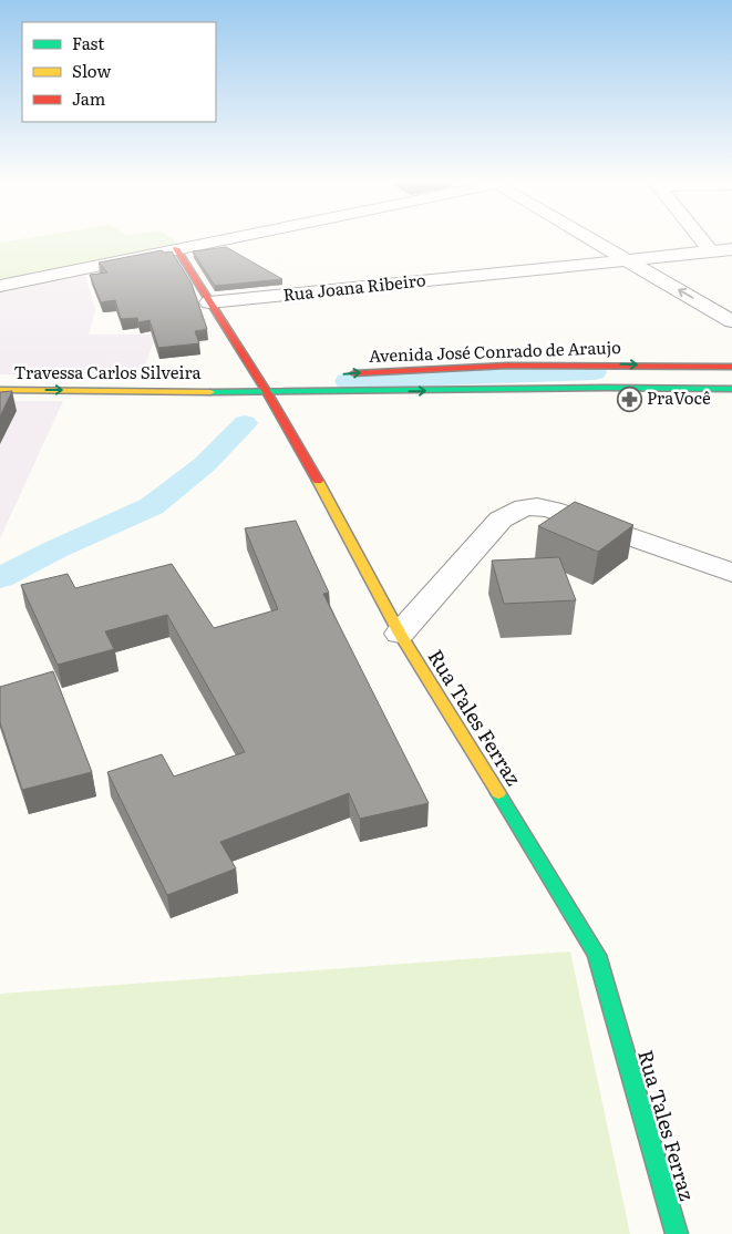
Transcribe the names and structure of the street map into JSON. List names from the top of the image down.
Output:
{
  "streets": {
    "street": [
      "Rua Joana Ribeiro",
      "Avenida José Conrado de Araujo",
      "Travessa Carlos Silveira",
      "Rua Tales Ferraz"
    ]
  },
  "crossings": [
    ["Rua Joana Ribeiro", "Rua Tales Ferraz"],
    ["Avenida José Conrado de Araujo", "Travessa Carlos Silveira"],
    ["Avenida José Conrado de Araujo", "Rua Tales Ferraz"],
    ["Travessa Carlos Silveira", "Rua Tales Ferraz"]
  ],
  "one_way": ["Avenida José Conrado de Araujo", "Travessa Carlos Silveira"],
  "places": {
    "pharmacy": ["PraVocê"]
  },
  "legend": ["Fast", "Slow", "Jam"]
}
